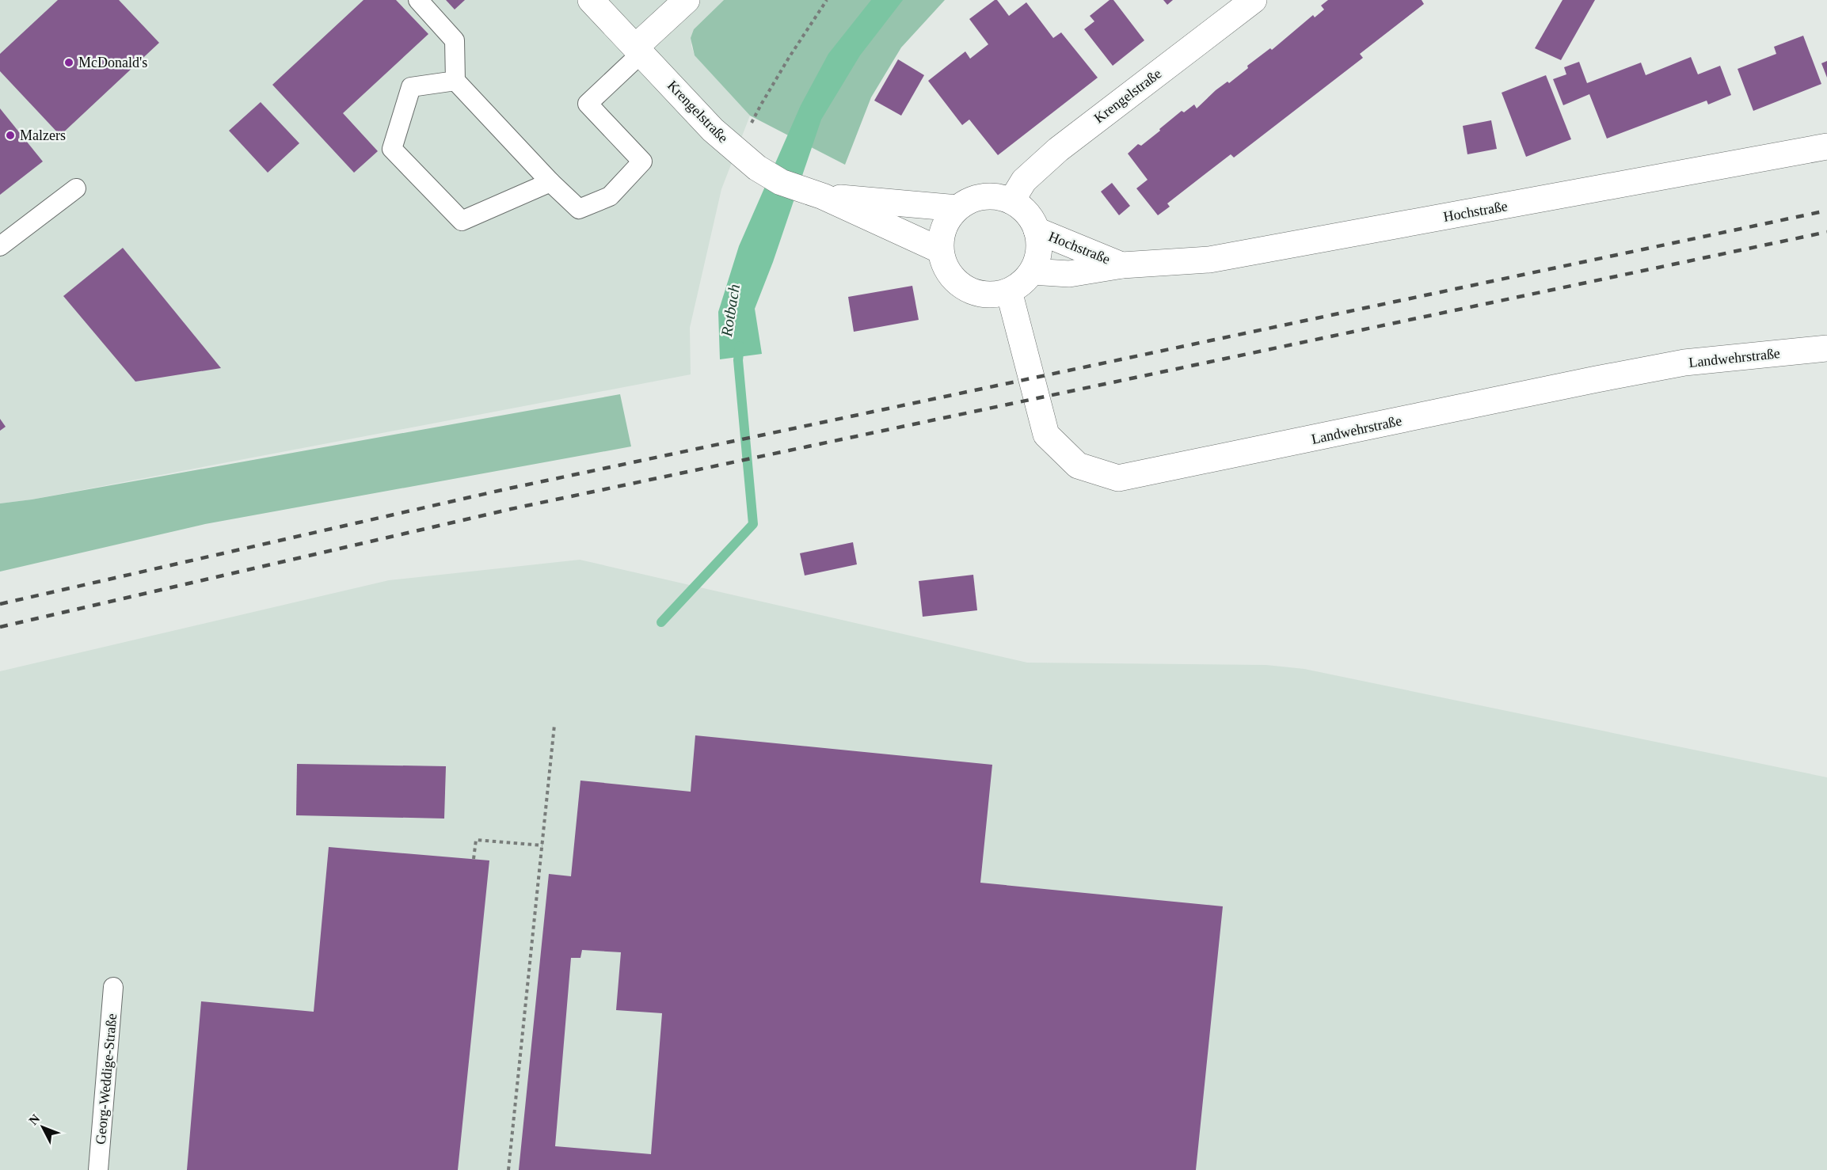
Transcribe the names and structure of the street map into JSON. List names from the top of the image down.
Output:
{
  "streets": {
    "street": ["Krengelstraße", "Hochstraße", "Landwehrstraße"],
    "lane": ["Georg-Weddige-Straße"]
  },
  "crossings": [
    ["Krengelstraße", "Hochstraße"],
    ["Krengelstraße", "Landwehrstraße"],
    ["Hochstraße", "Landwehrstraße"]
  ],
  "water": ["Rotbach"],
  "places": ["McDonald's", "Malzers"],
  "north": "top left"
}
